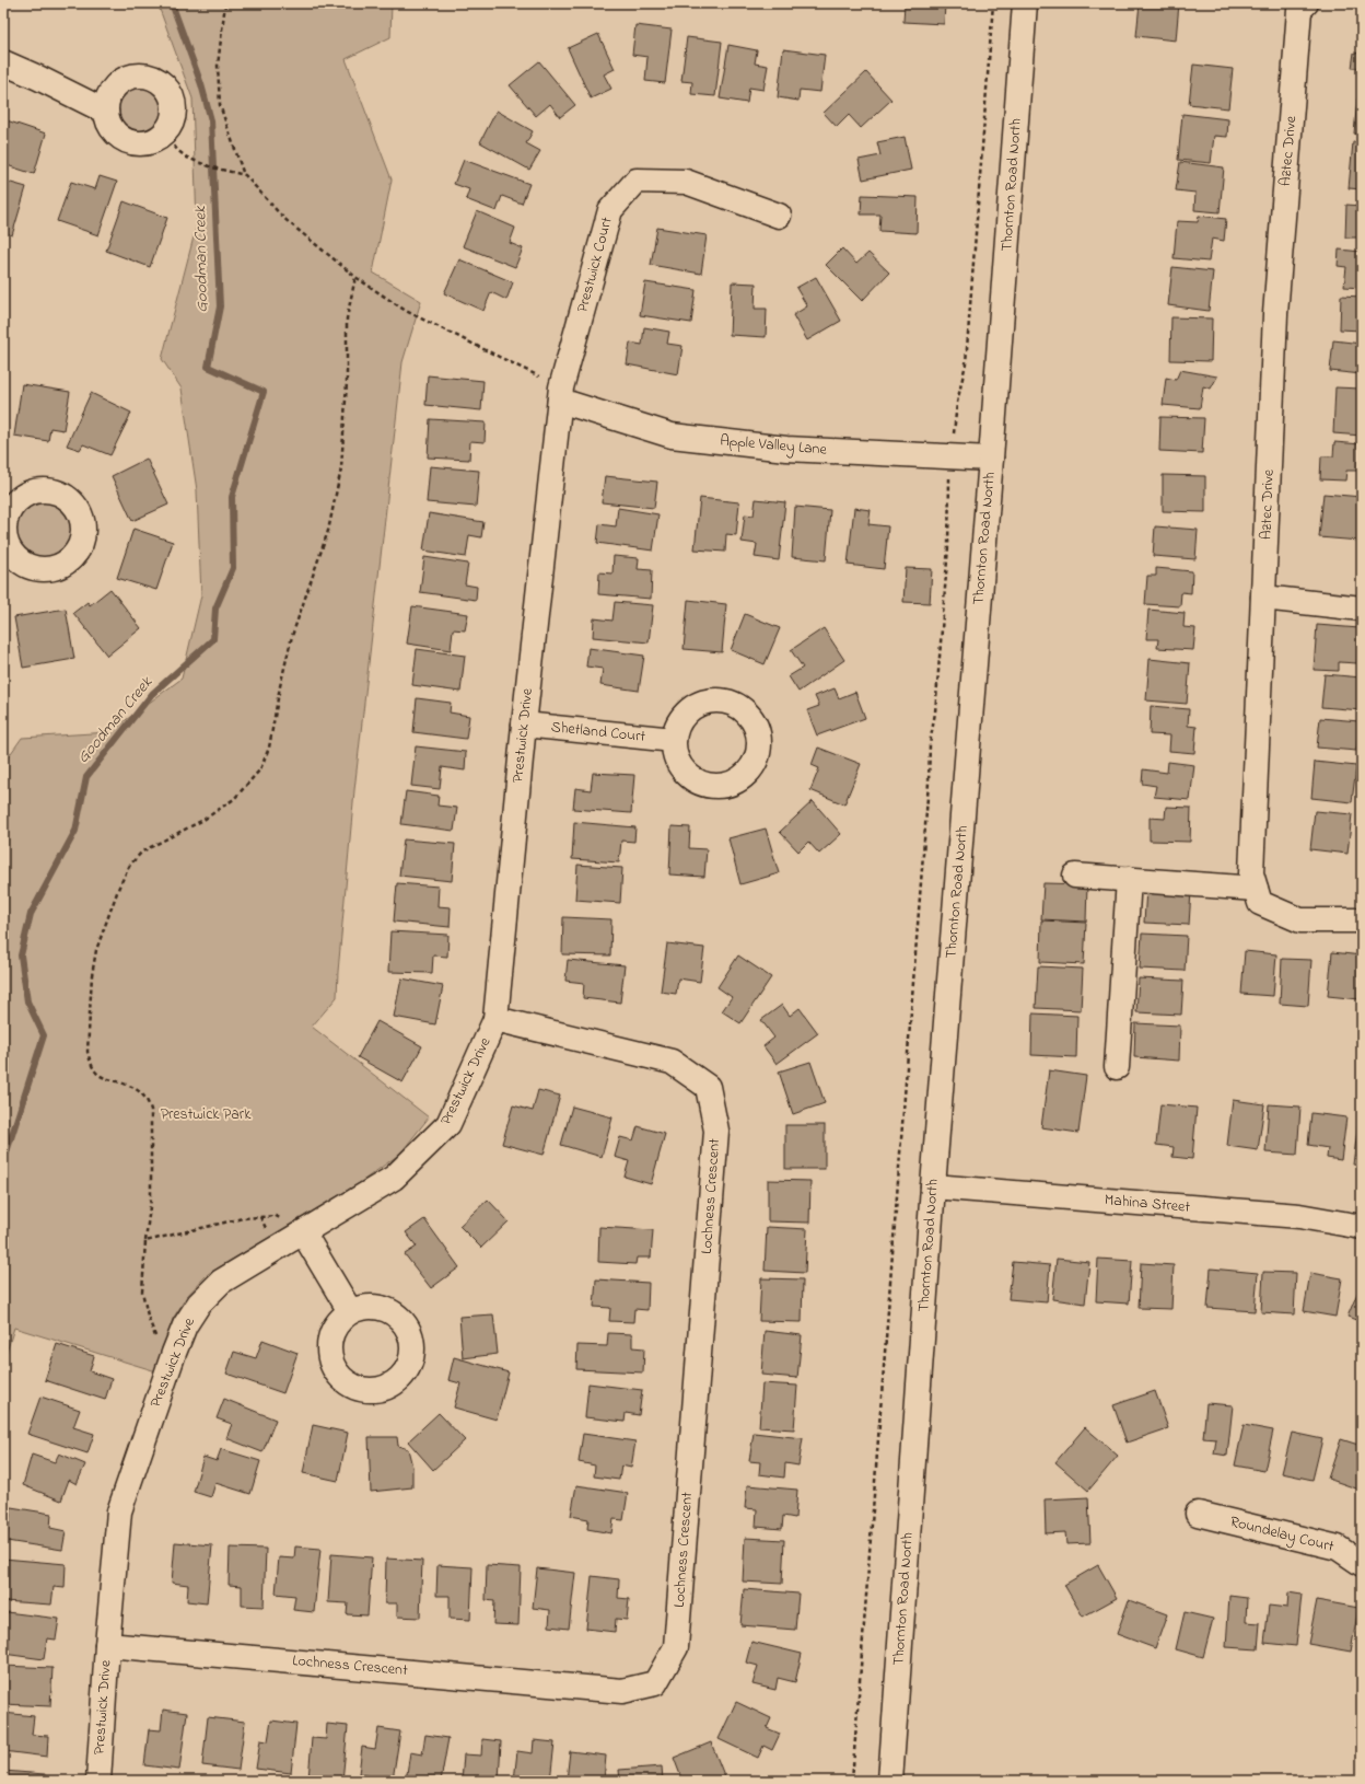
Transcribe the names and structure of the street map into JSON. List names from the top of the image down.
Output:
{
  "streets": {
    "street": [
      "Aztec Drive",
      "Thornton Road North",
      "Prestwick Court",
      "Apple Valley Lane",
      "Shetland Court",
      "Prestwick Drive",
      "Lochness Crescent",
      "Mahina Street",
      "Roundelay Court"
    ]
  },
  "crossings": [
    ["Thornton Road North", "Apple Valley Lane"],
    ["Thornton Road North", "Mahina Street"],
    ["Prestwick Court", "Apple Valley Lane"],
    ["Prestwick Court", "Prestwick Drive"],
    ["Apple Valley Lane", "Prestwick Drive"],
    ["Shetland Court", "Prestwick Drive"],
    ["Prestwick Drive", "Lochness Crescent"]
  ],
  "water": ["Goodman Creek"],
  "parks": ["Prestwick Park"]
}
